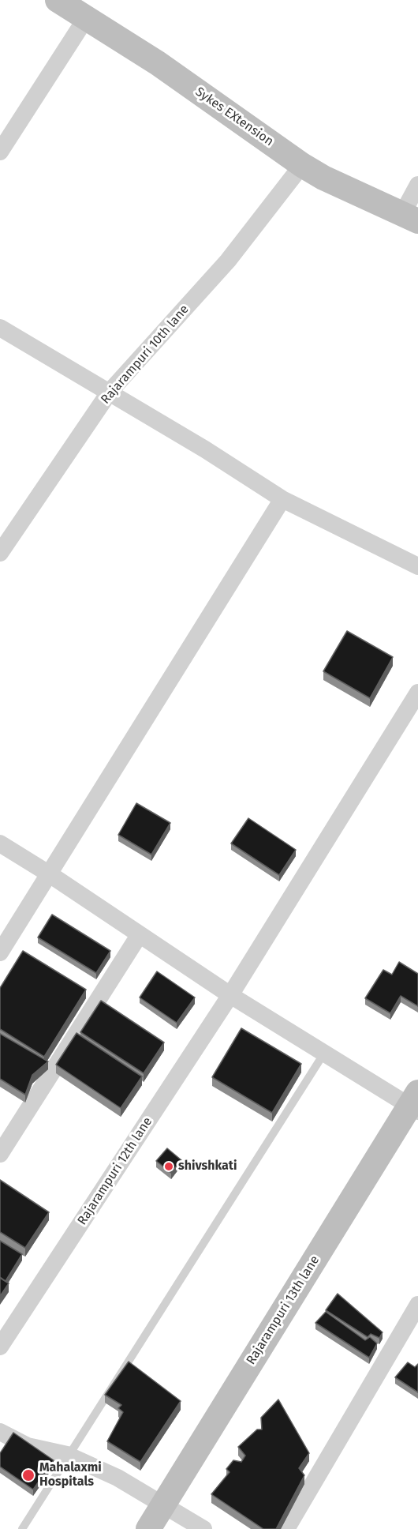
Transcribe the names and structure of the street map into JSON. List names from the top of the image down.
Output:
{
  "streets": {
    "street": [
      "Sykes EXtension",
      "Rajarampuri 10th lane",
      "Rajarampuri 12th lane",
      "Rajarampuri 13th lane"
    ]
  },
  "crossings": [
    ["Sykes EXtension", "Rajarampuri 10th lane"]
  ],
  "places": ["shivshkati", "Mahalaxmi Hospitals"]
}
